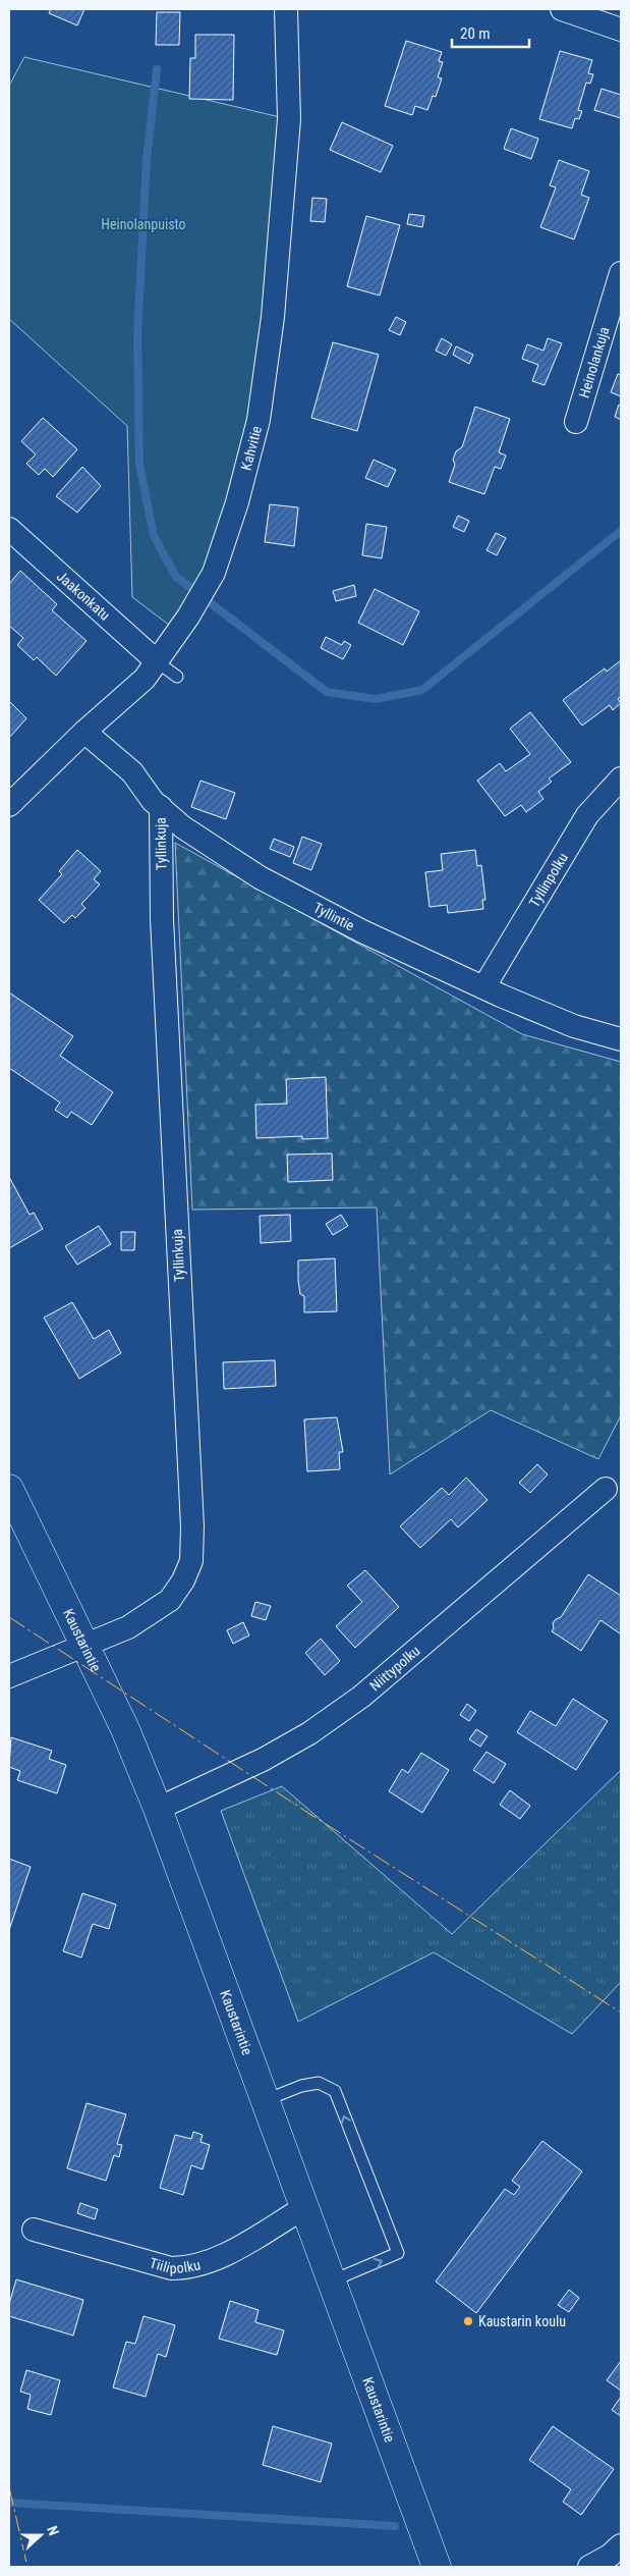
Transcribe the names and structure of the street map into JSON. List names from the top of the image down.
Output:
{
  "streets": {
    "street": [
      "Heinolankuja",
      "Kahvitie",
      "Jaakonkatu",
      "Tyllinkuja",
      "Tyllinpolku",
      "Tyllintie",
      "Kaustarintie",
      "Niittypolku",
      "Tiilipolku"
    ]
  },
  "crossings": [
    ["Kahvitie", "Jaakonkatu"],
    ["Kahvitie", "Tyllintie"],
    ["Tyllinkuja", "Tyllintie"],
    ["Tyllinkuja", "Kaustarintie"],
    ["Tyllinpolku", "Tyllintie"],
    ["Kaustarintie", "Niittypolku"],
    ["Kaustarintie", "Tiilipolku"]
  ],
  "parks": ["Heinolanpuisto"],
  "places": ["Kaustarin koulu"],
  "scale_bar": "20 m",
  "north": "right"
}
